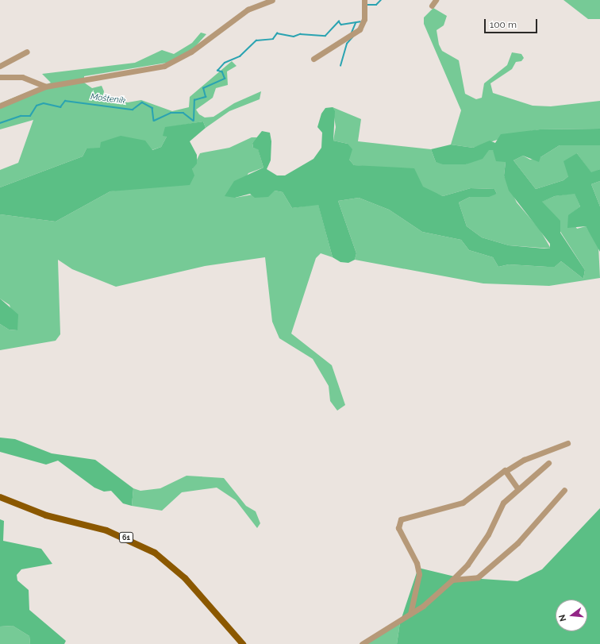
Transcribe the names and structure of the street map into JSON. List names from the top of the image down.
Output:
{
  "streets": {
    "main road": ["61"]
  },
  "water": ["Mošteník"],
  "scale_bar": "100 m",
  "north": "left"
}
